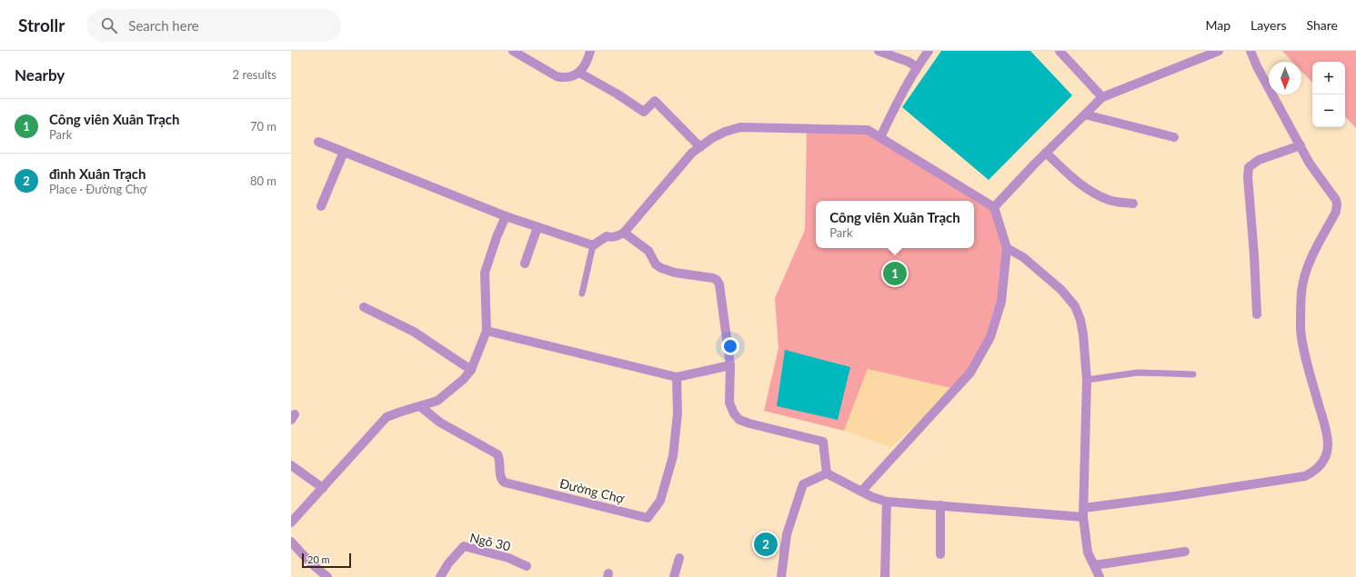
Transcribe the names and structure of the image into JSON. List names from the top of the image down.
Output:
{
  "streets": {
    "street": ["Đường Chợ", "Ngõ 30"]
  },
  "scale_bar": "20 m",
  "north": "bottom",
  "page": {
    "header": "Strollr",
    "search": "Search here",
    "nav": ["Map", "Layers", "Share"],
    "heading": ["Nearby", "2 results"],
    "map_buttons": ["+", "−"],
    "list": [
      {
        "mark": "1",
        "name": "Công viên Xuân Trạch",
        "note": "Park",
        "value": "70 m"
      },
      {
        "mark": "2",
        "name": "đình Xuân Trạch",
        "note": "Place · Đường Chợ",
        "value": "80 m"
      }
    ],
    "popup": ["Công viên Xuân Trạch", "Park"],
    "pins": ["1", "2"],
    "scale": "20 m"
  }
}
